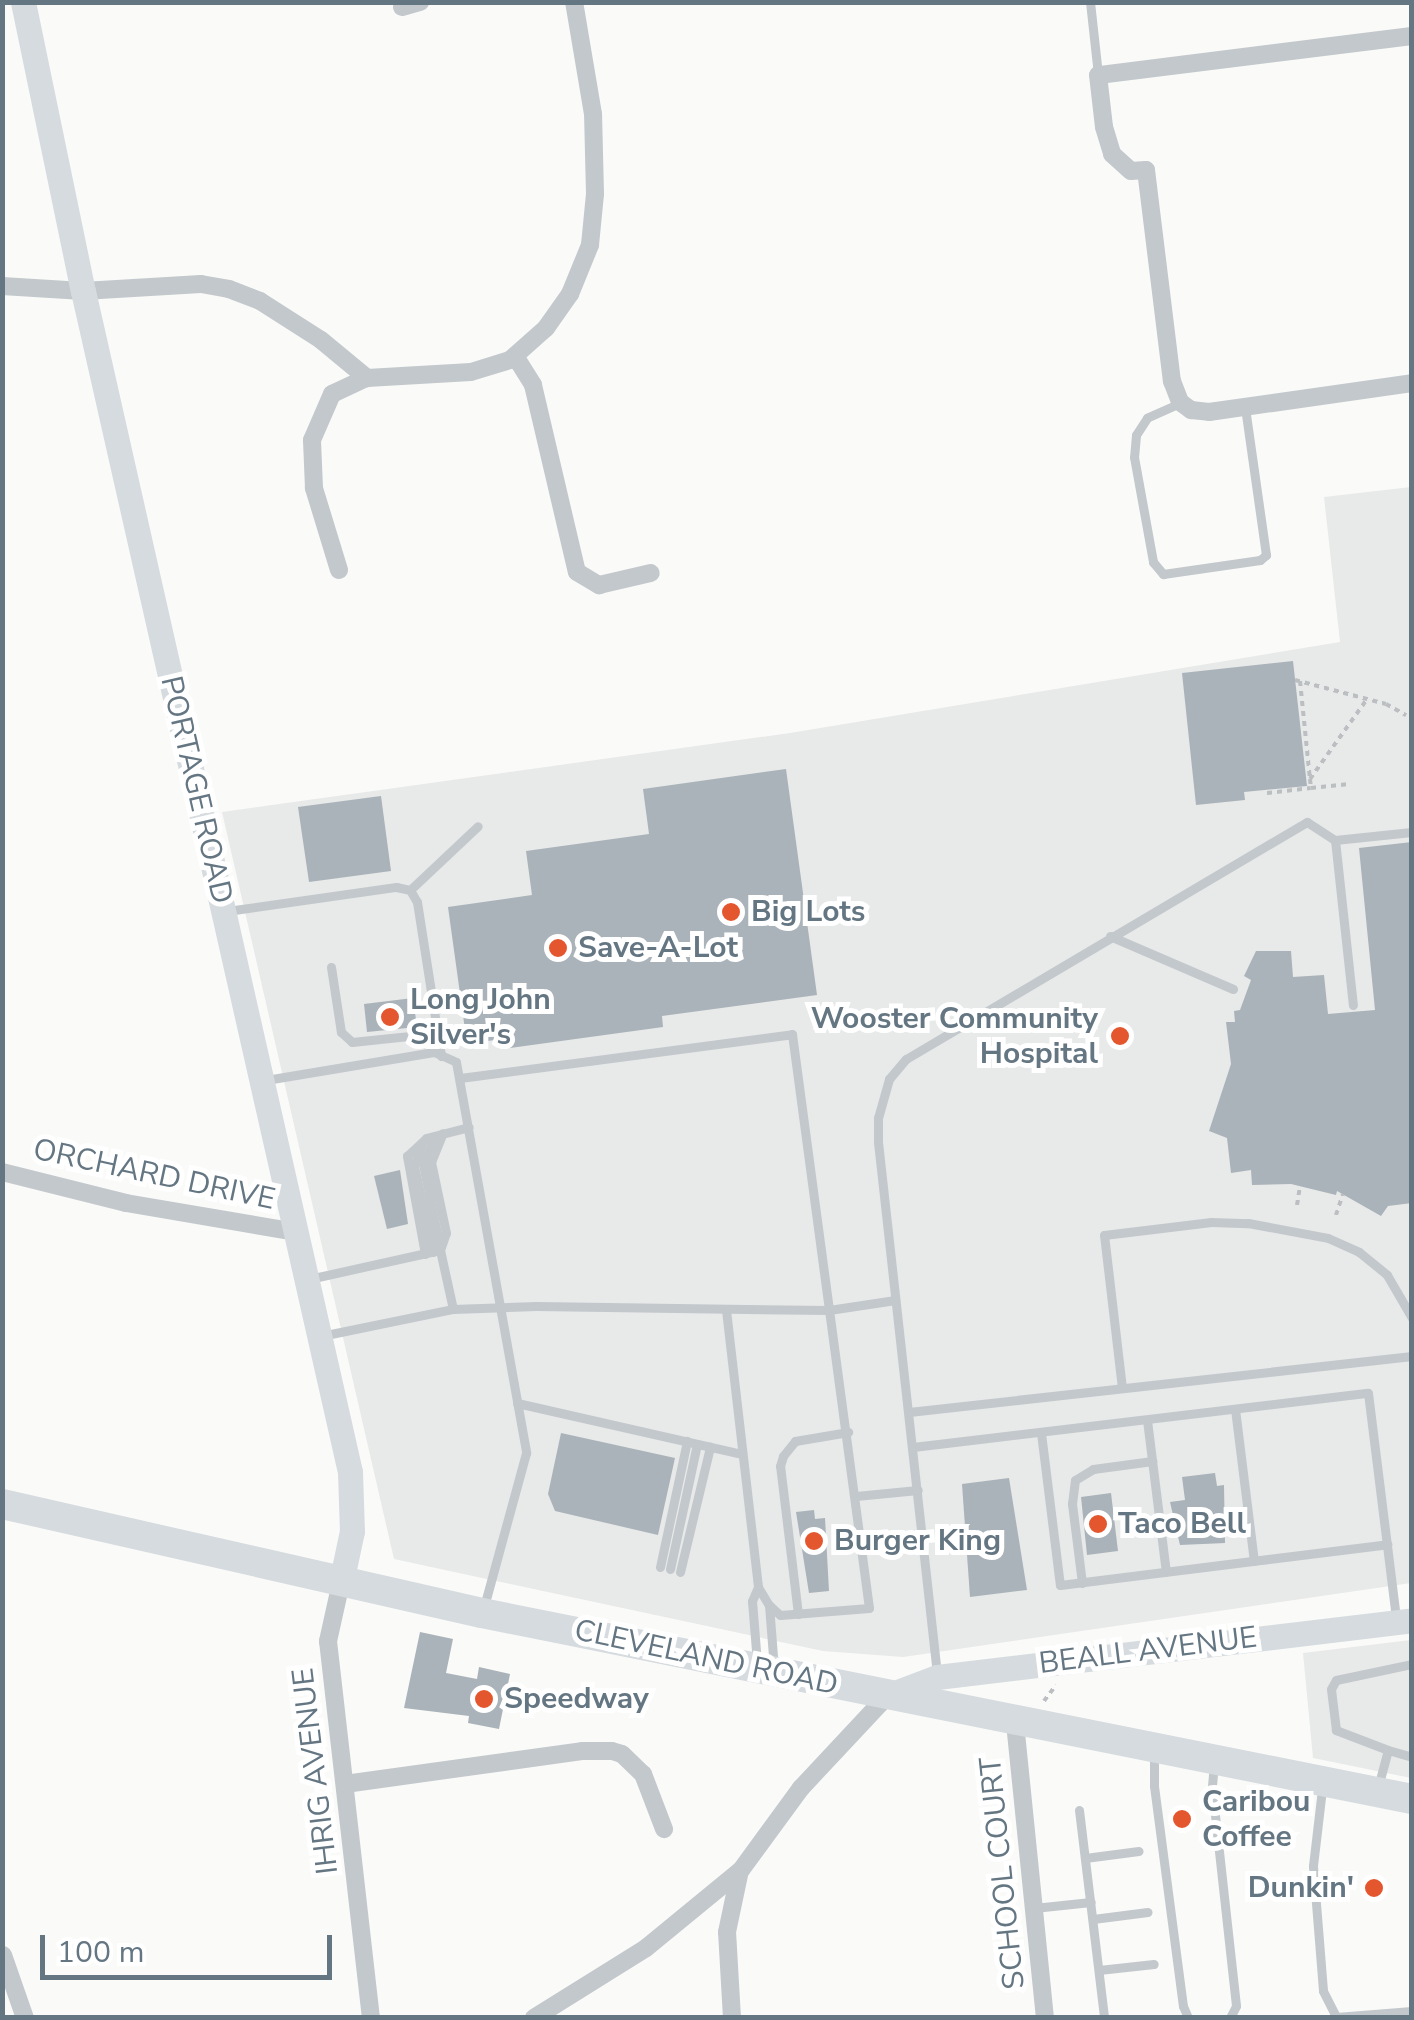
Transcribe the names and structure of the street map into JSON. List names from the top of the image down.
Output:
{
  "streets": {
    "main road": ["PORTAGE ROAD", "BEALL AVENUE", "CLEVELAND ROAD"],
    "street": ["ORCHARD DRIVE", "IHRIG AVENUE", "SCHOOL COURT"]
  },
  "crossings": [
    ["PORTAGE ROAD", "ORCHARD DRIVE"],
    ["PORTAGE ROAD", "CLEVELAND ROAD"],
    ["PORTAGE ROAD", "IHRIG AVENUE"],
    ["BEALL AVENUE", "CLEVELAND ROAD"],
    ["CLEVELAND ROAD", "IHRIG AVENUE"],
    ["CLEVELAND ROAD", "SCHOOL COURT"]
  ],
  "places": [
    "Big Lots",
    "Save-A-Lot",
    "Long John Silver's",
    "Wooster Community Hospital",
    "Taco Bell",
    "Burger King",
    "Speedway",
    "Caribou Coffee",
    "Dunkin'"
  ],
  "scale_bar": "100 m"
}
